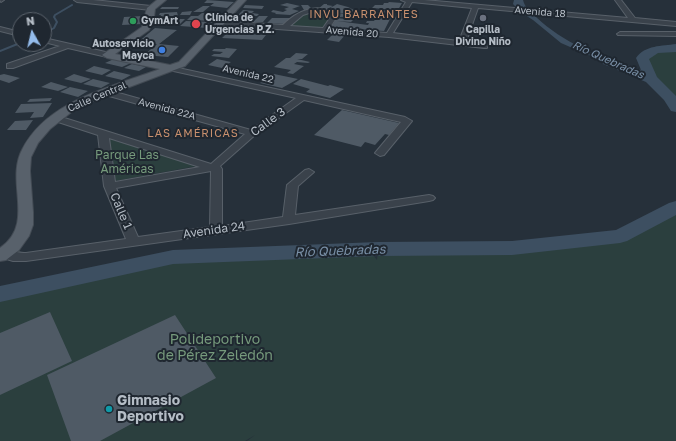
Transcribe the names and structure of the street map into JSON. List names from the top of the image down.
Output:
{
  "streets": {
    "main road": ["Avenida 22", "Calle Central"],
    "street": [
      "Avenida 18",
      "Avenida 20",
      "Avenida 22A",
      "Calle 3",
      "Calle 1",
      "Avenida 24"
    ]
  },
  "crossings": [
    ["Avenida 20", "Calle Central"],
    ["Avenida 22", "Calle Central"],
    ["Avenida 22", "Calle 3"],
    ["Calle Central", "Avenida 22A"],
    ["Calle Central", "Avenida 24"],
    ["Avenida 22A", "Calle 3"],
    ["Calle 1", "Avenida 24"]
  ],
  "districts": ["INVU BARRANTES", "LAS AMÉRICAS"],
  "water": ["Río Quebradas"],
  "parks": ["Parque Las Américas", "Polideportivo de Pérez Zeledón"],
  "places": [
    "Capilla Divino Niño",
    "GymArt",
    "Clínica de Urgencias P.Z.",
    "Autoservicio Mayca",
    "Gimnasio Deportivo"
  ],
  "north": "top"
}
